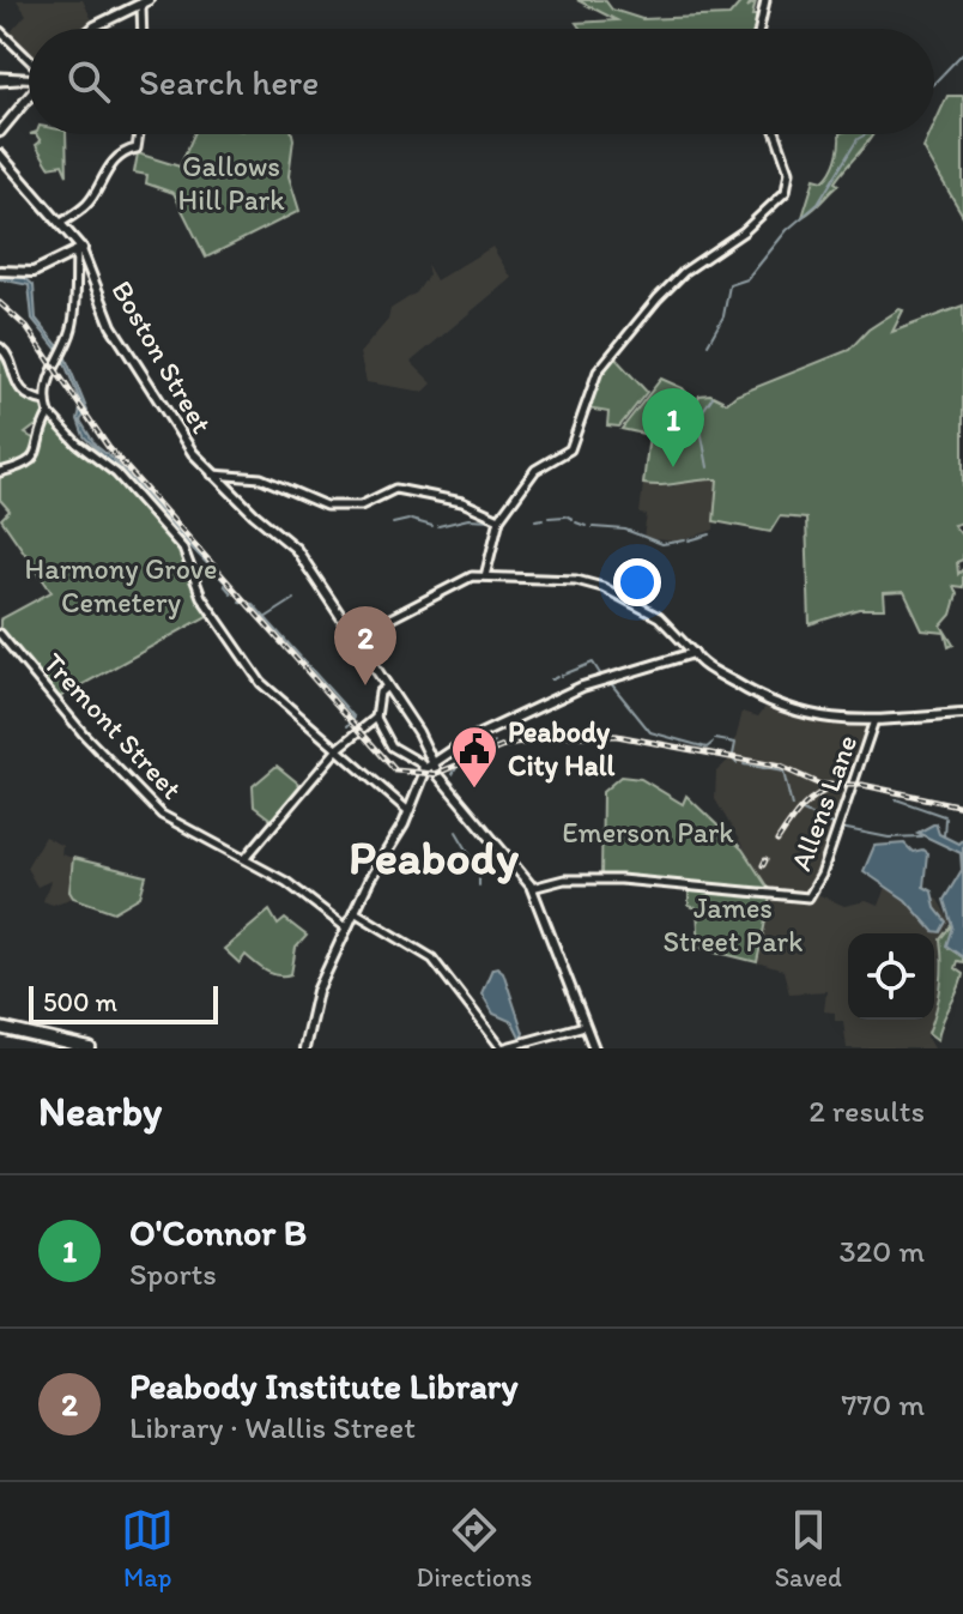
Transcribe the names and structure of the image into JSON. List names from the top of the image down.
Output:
{
  "streets": {
    "main road": ["Boston Street"],
    "street": ["Tremont Street", "Allens Lane"]
  },
  "crossings": [
    ["Boston Street", "Allens Lane"]
  ],
  "districts": ["Peabody"],
  "parks": [
    "Gallows Hill Park",
    "Harmony Grove Cemetery",
    "Emerson Park",
    "James Street Park"
  ],
  "places": {
    "public building": ["Peabody City Hall"]
  },
  "scale_bar": "500 m",
  "page": {
    "search": "Search here",
    "pins": ["1", "2"],
    "scale": "500 m",
    "heading": ["Nearby", "2 results"],
    "list": [
      {
        "mark": "1",
        "name": "O'Connor B",
        "note": "Sports",
        "value": "320 m"
      },
      {
        "mark": "2",
        "name": "Peabody Institute Library",
        "note": "Library · Wallis Street",
        "value": "770 m"
      }
    ],
    "nav": ["Map", "Directions", "Saved"]
  }
}
